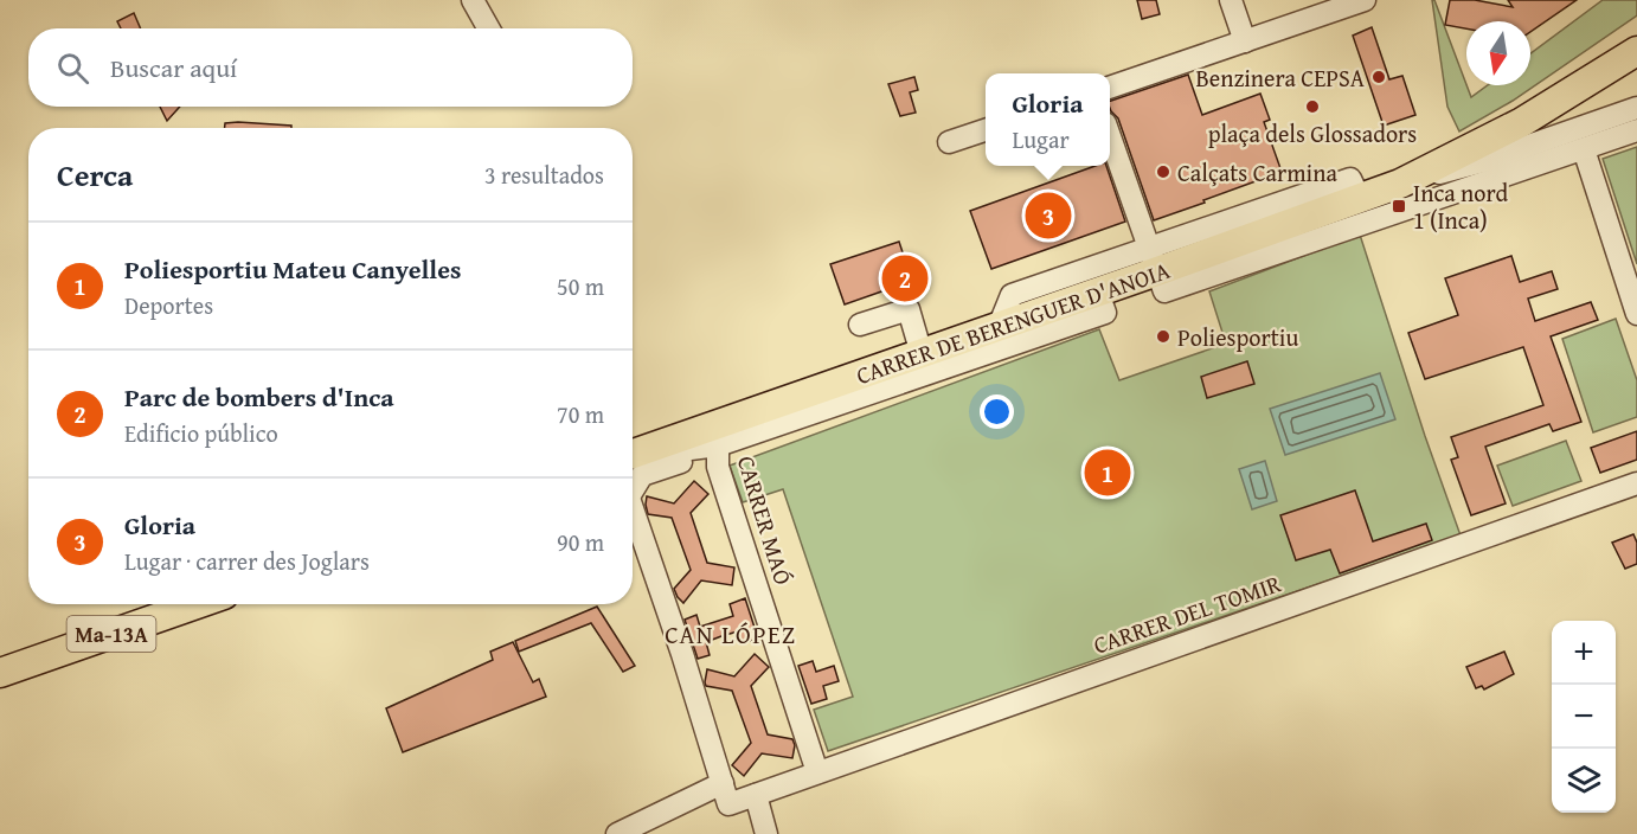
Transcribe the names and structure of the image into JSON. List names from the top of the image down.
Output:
{
  "streets": {
    "main road": ["CARRER DE BERENGUER D'ANOIA", "Ma-13A"],
    "street": ["CARRER MAÓ", "CARRER DEL TOMIR"]
  },
  "crossings": [
    ["CARRER MAÓ", "CARRER DEL TOMIR"]
  ],
  "districts": ["CAN LÓPEZ"],
  "places": {
    "other": [
      "Benzinera CEPSA",
      "plaça dels Glossadors",
      "Calçats Carmina",
      "Poliesportiu"
    ],
    "transit": ["Inca nord 1 (Inca)"]
  },
  "north": "bottom",
  "page": {
    "search": "Buscar aquí",
    "popup": ["Gloria", "Lugar"],
    "heading": ["Cerca", "3 resultados"],
    "pins": ["3", "2", "1"],
    "list": [
      {
        "mark": "1",
        "name": "Poliesportiu Mateu Canyelles",
        "note": "Deportes",
        "value": "50 m"
      },
      {
        "mark": "2",
        "name": "Parc de bombers d'Inca",
        "note": "Edificio público",
        "value": "70 m"
      },
      {
        "mark": "3",
        "name": "Gloria",
        "note": "Lugar · carrer des Joglars",
        "value": "90 m"
      }
    ],
    "map_buttons": ["+", "−"]
  }
}
